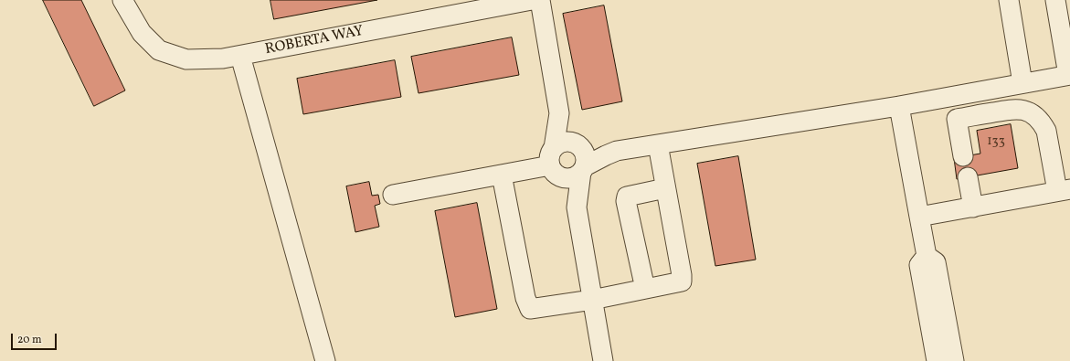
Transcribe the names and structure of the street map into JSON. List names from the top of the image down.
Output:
{
  "streets": {
    "street": ["ROBERTA WAY"]
  },
  "house_numbers": ["133"],
  "scale_bar": "20 m"
}
